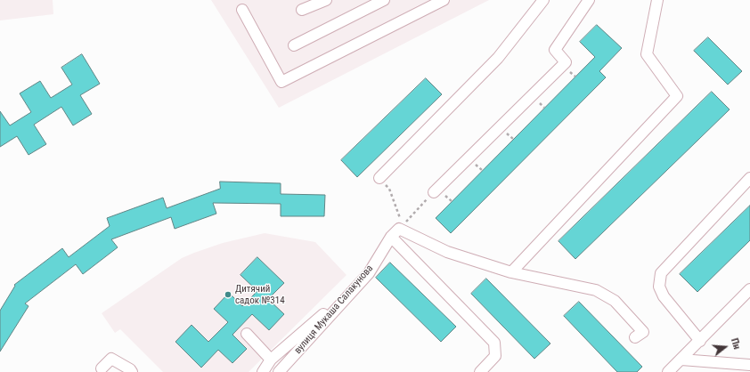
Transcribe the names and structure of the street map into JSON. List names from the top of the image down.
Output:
{
  "streets": {
    "lane": ["вулиця Мукаша Салакунова"]
  },
  "places": ["Дитячий садок №314"],
  "north": "right"
}
